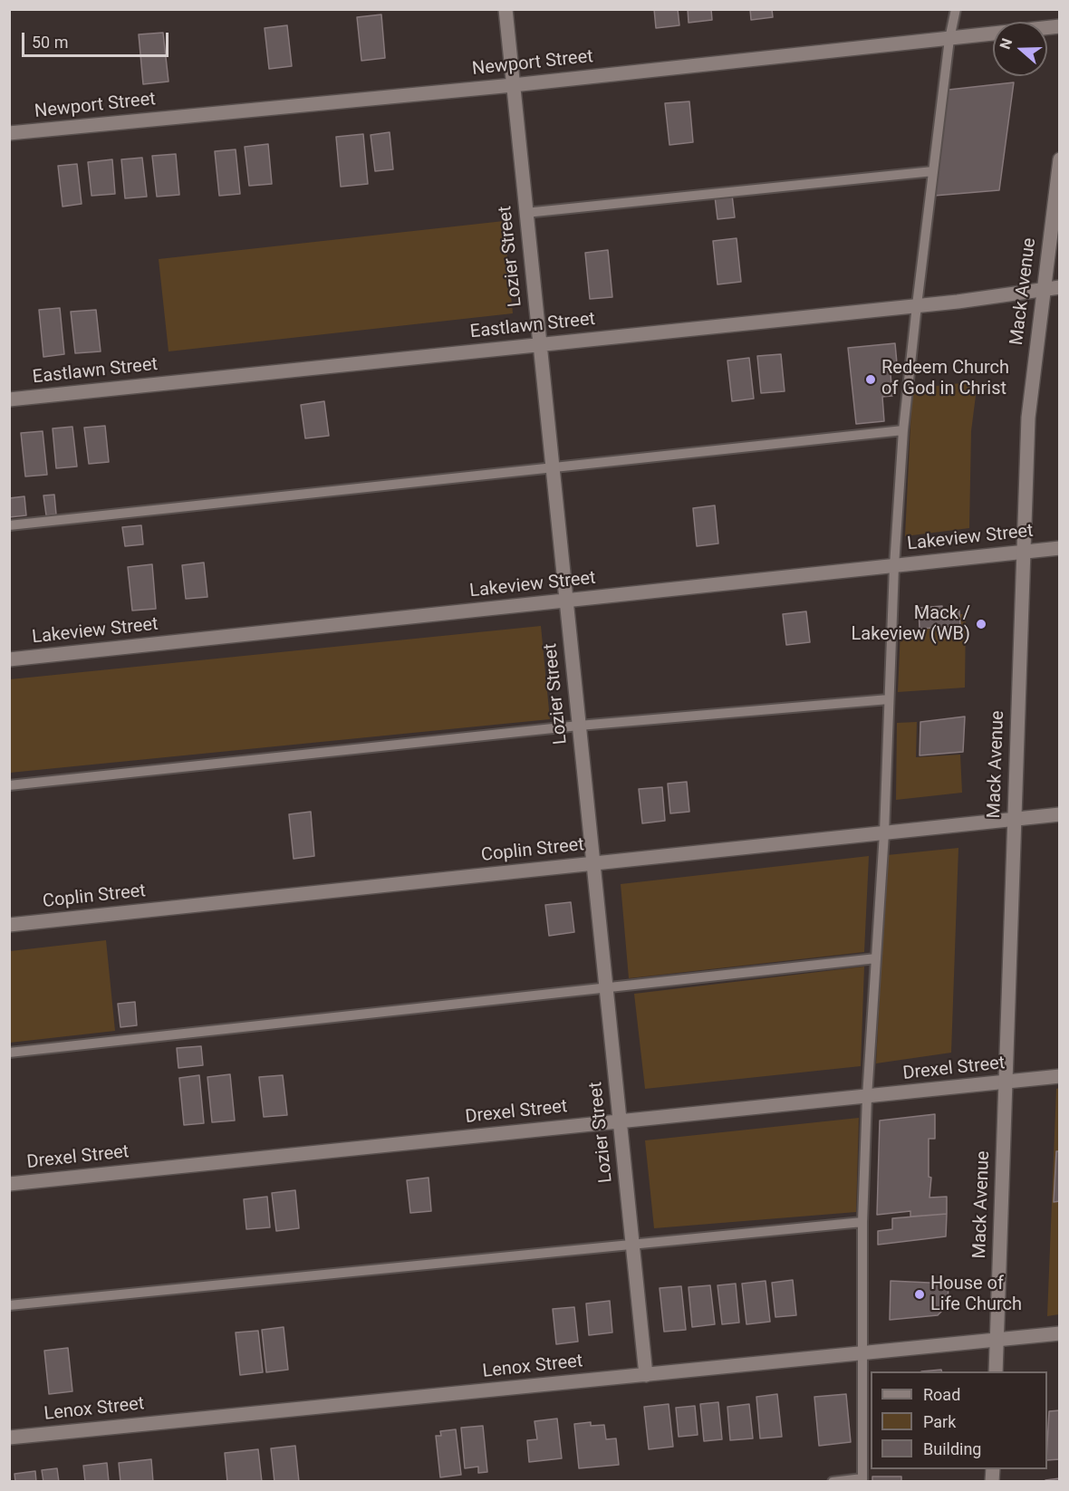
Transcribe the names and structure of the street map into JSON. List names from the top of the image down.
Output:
{
  "streets": {
    "street": [
      "Newport Street",
      "Lozier Street",
      "Mack Avenue",
      "Eastlawn Street",
      "Lakeview Street",
      "Coplin Street",
      "Drexel Street",
      "Lenox Street"
    ]
  },
  "crossings": [
    ["Newport Street", "Lozier Street"],
    ["Lozier Street", "Eastlawn Street"],
    ["Lozier Street", "Lakeview Street"],
    ["Lozier Street", "Coplin Street"],
    ["Lozier Street", "Drexel Street"],
    ["Lozier Street", "Lenox Street"],
    ["Mack Avenue", "Eastlawn Street"],
    ["Mack Avenue", "Lakeview Street"],
    ["Mack Avenue", "Coplin Street"],
    ["Mack Avenue", "Drexel Street"],
    ["Mack Avenue", "Lenox Street"]
  ],
  "places": ["Redeem Church of God in Christ", "Mack / Lakeview (WB)", "House of Life Church"],
  "legend": ["Road", "Park", "Building"],
  "scale_bar": "50 m",
  "north": "left"
}
